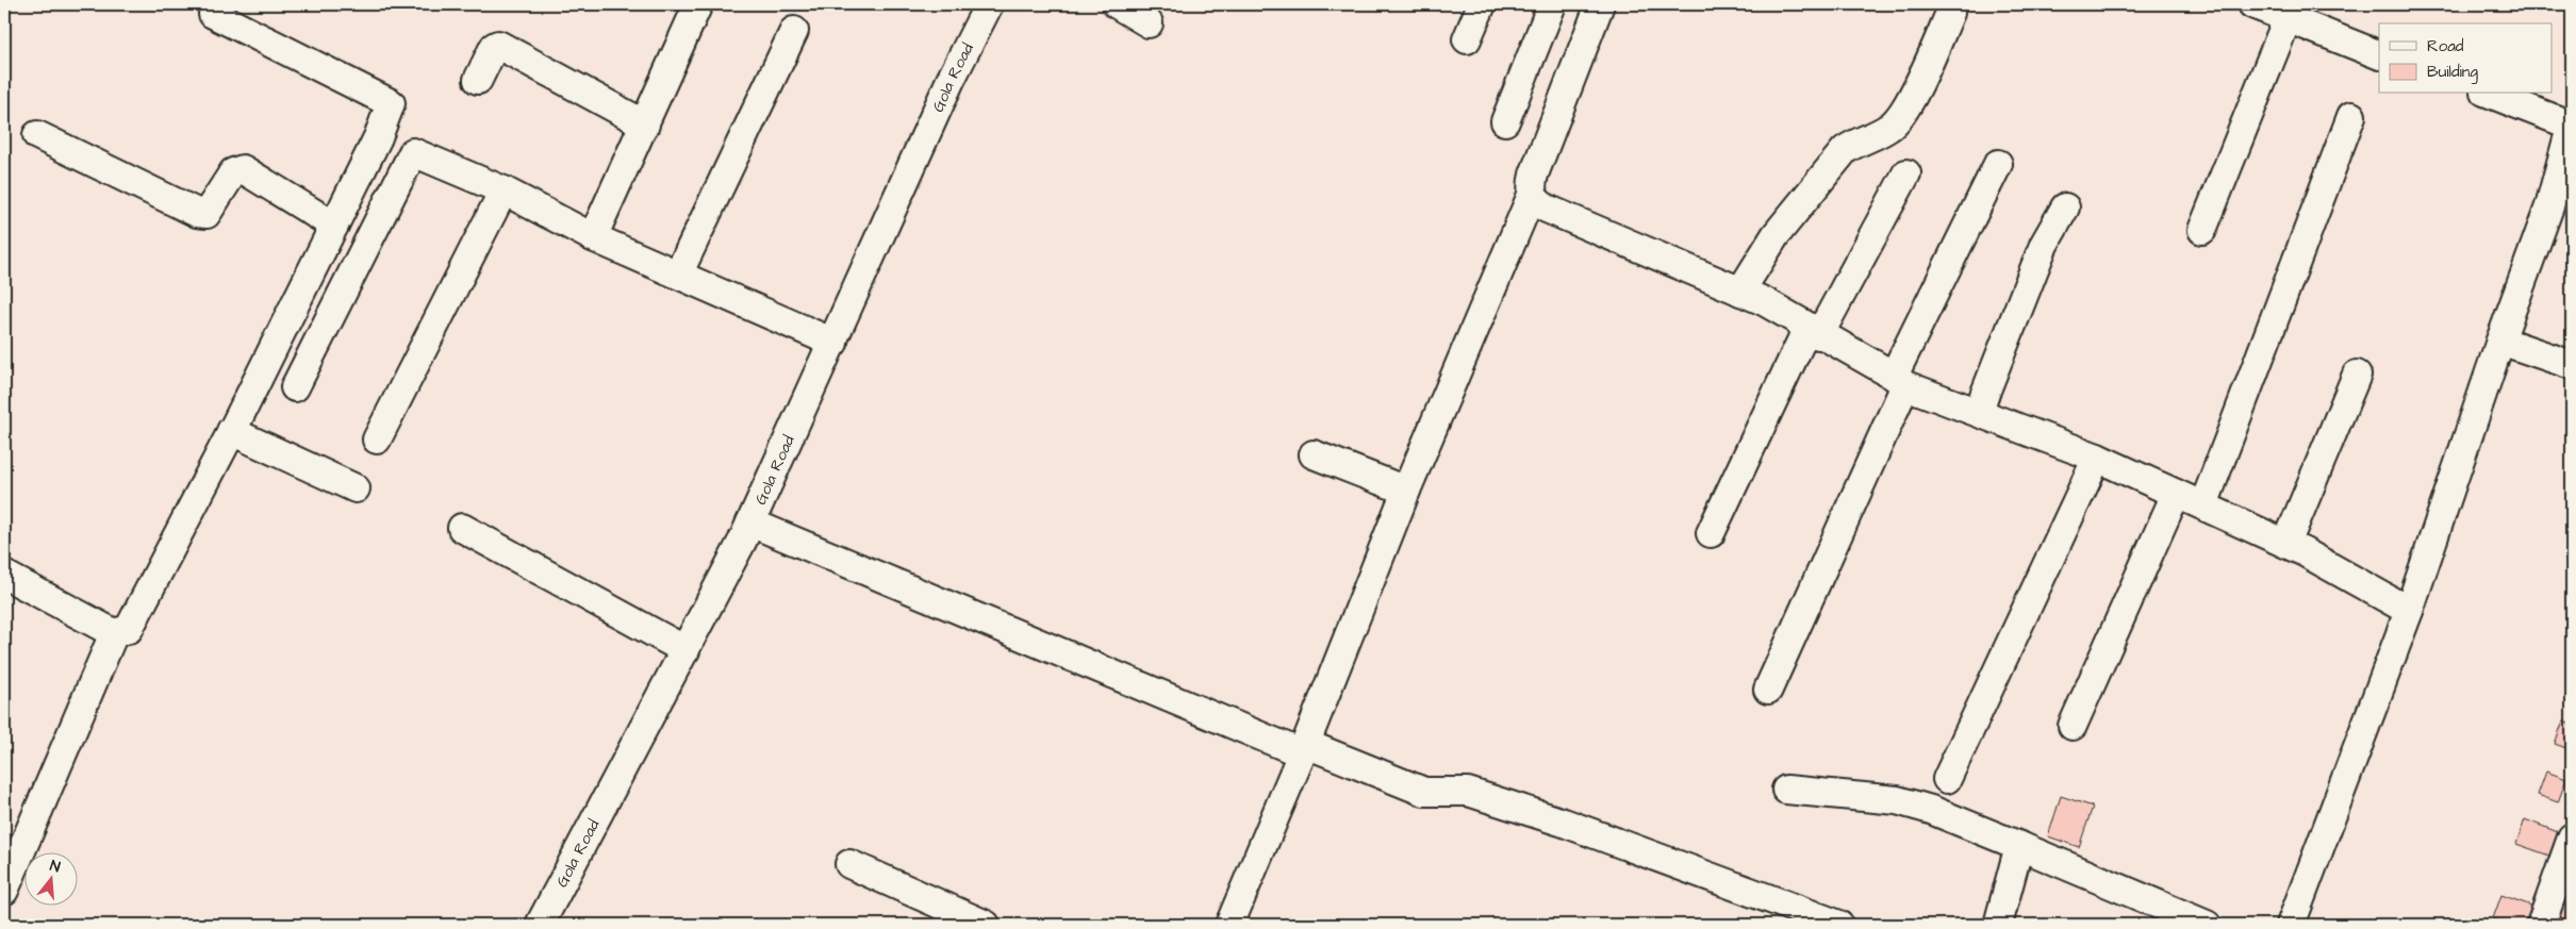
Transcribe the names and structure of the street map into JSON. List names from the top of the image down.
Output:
{
  "streets": {
    "street": ["Gola Road"]
  },
  "legend": ["Road", "Building"],
  "north": "top"
}
